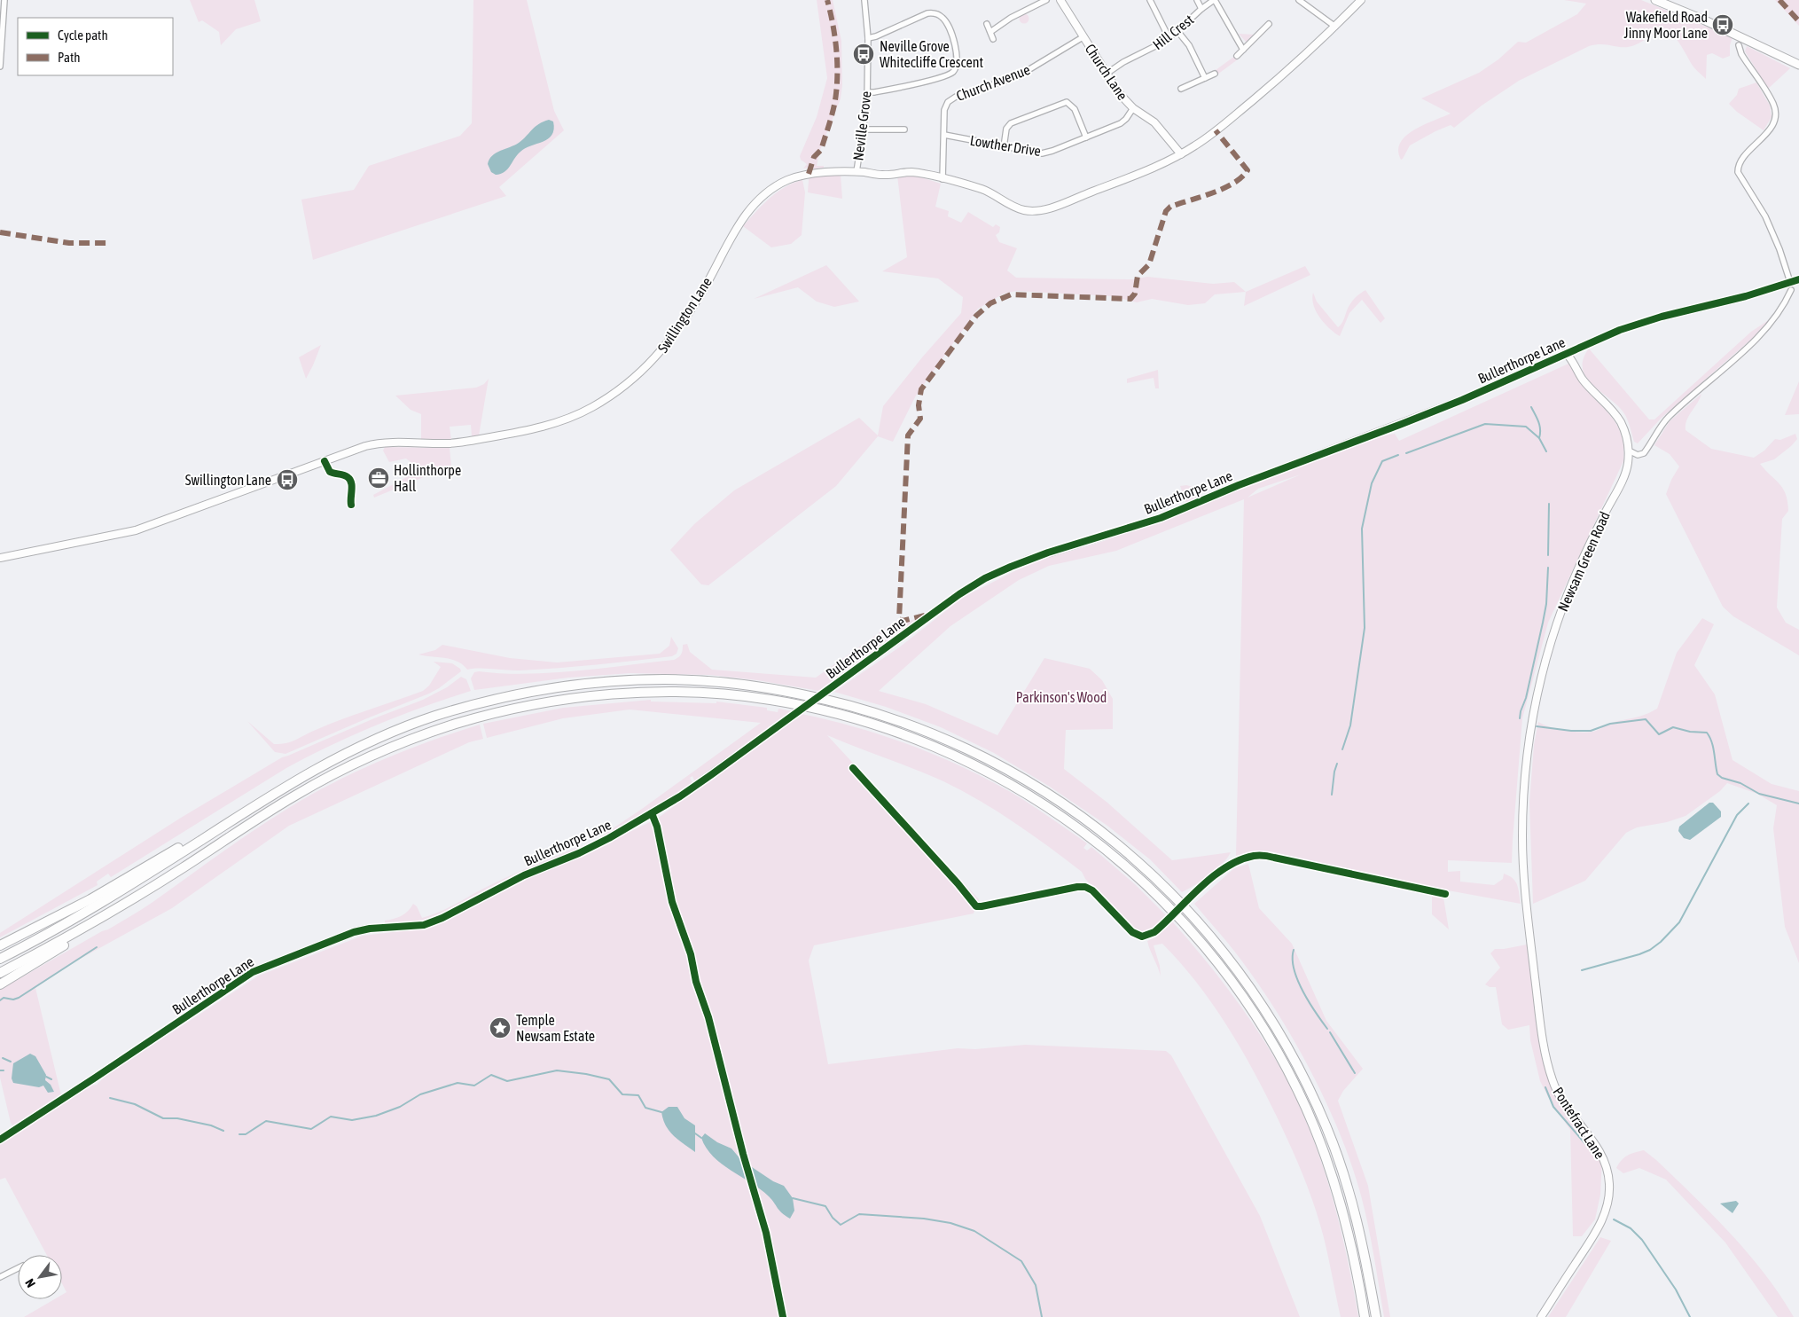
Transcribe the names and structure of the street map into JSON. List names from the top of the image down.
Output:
{
  "streets": {
    "street": [
      "Hill Crest",
      "Church Lane",
      "Church Avenue",
      "Neville Grove",
      "Lowther Drive",
      "Swillington Lane",
      "Bullerthorpe Lane",
      "Newsam Green Road",
      "Pontefract Lane"
    ]
  },
  "crossings": [
    ["Hill Crest", "Church Lane"],
    ["Church Lane", "Church Avenue"],
    ["Church Lane", "Lowther Drive"],
    ["Church Lane", "Swillington Lane"],
    ["Church Avenue", "Lowther Drive"],
    ["Church Avenue", "Swillington Lane"],
    ["Neville Grove", "Swillington Lane"],
    ["Newsam Green Road", "Pontefract Lane"]
  ],
  "parks": ["Parkinson's Wood"],
  "places": {
    "bus stop": ["Wakefield Road Jinny Moor Lane", "Neville Grove Whitecliffe Crescent", "Swillington Lane"],
    "office": ["Hollinthorpe Hall"],
    "place": ["Temple Newsam Estate"]
  },
  "legend": ["Cycle path", "Path"],
  "north": "bottom left"
}
